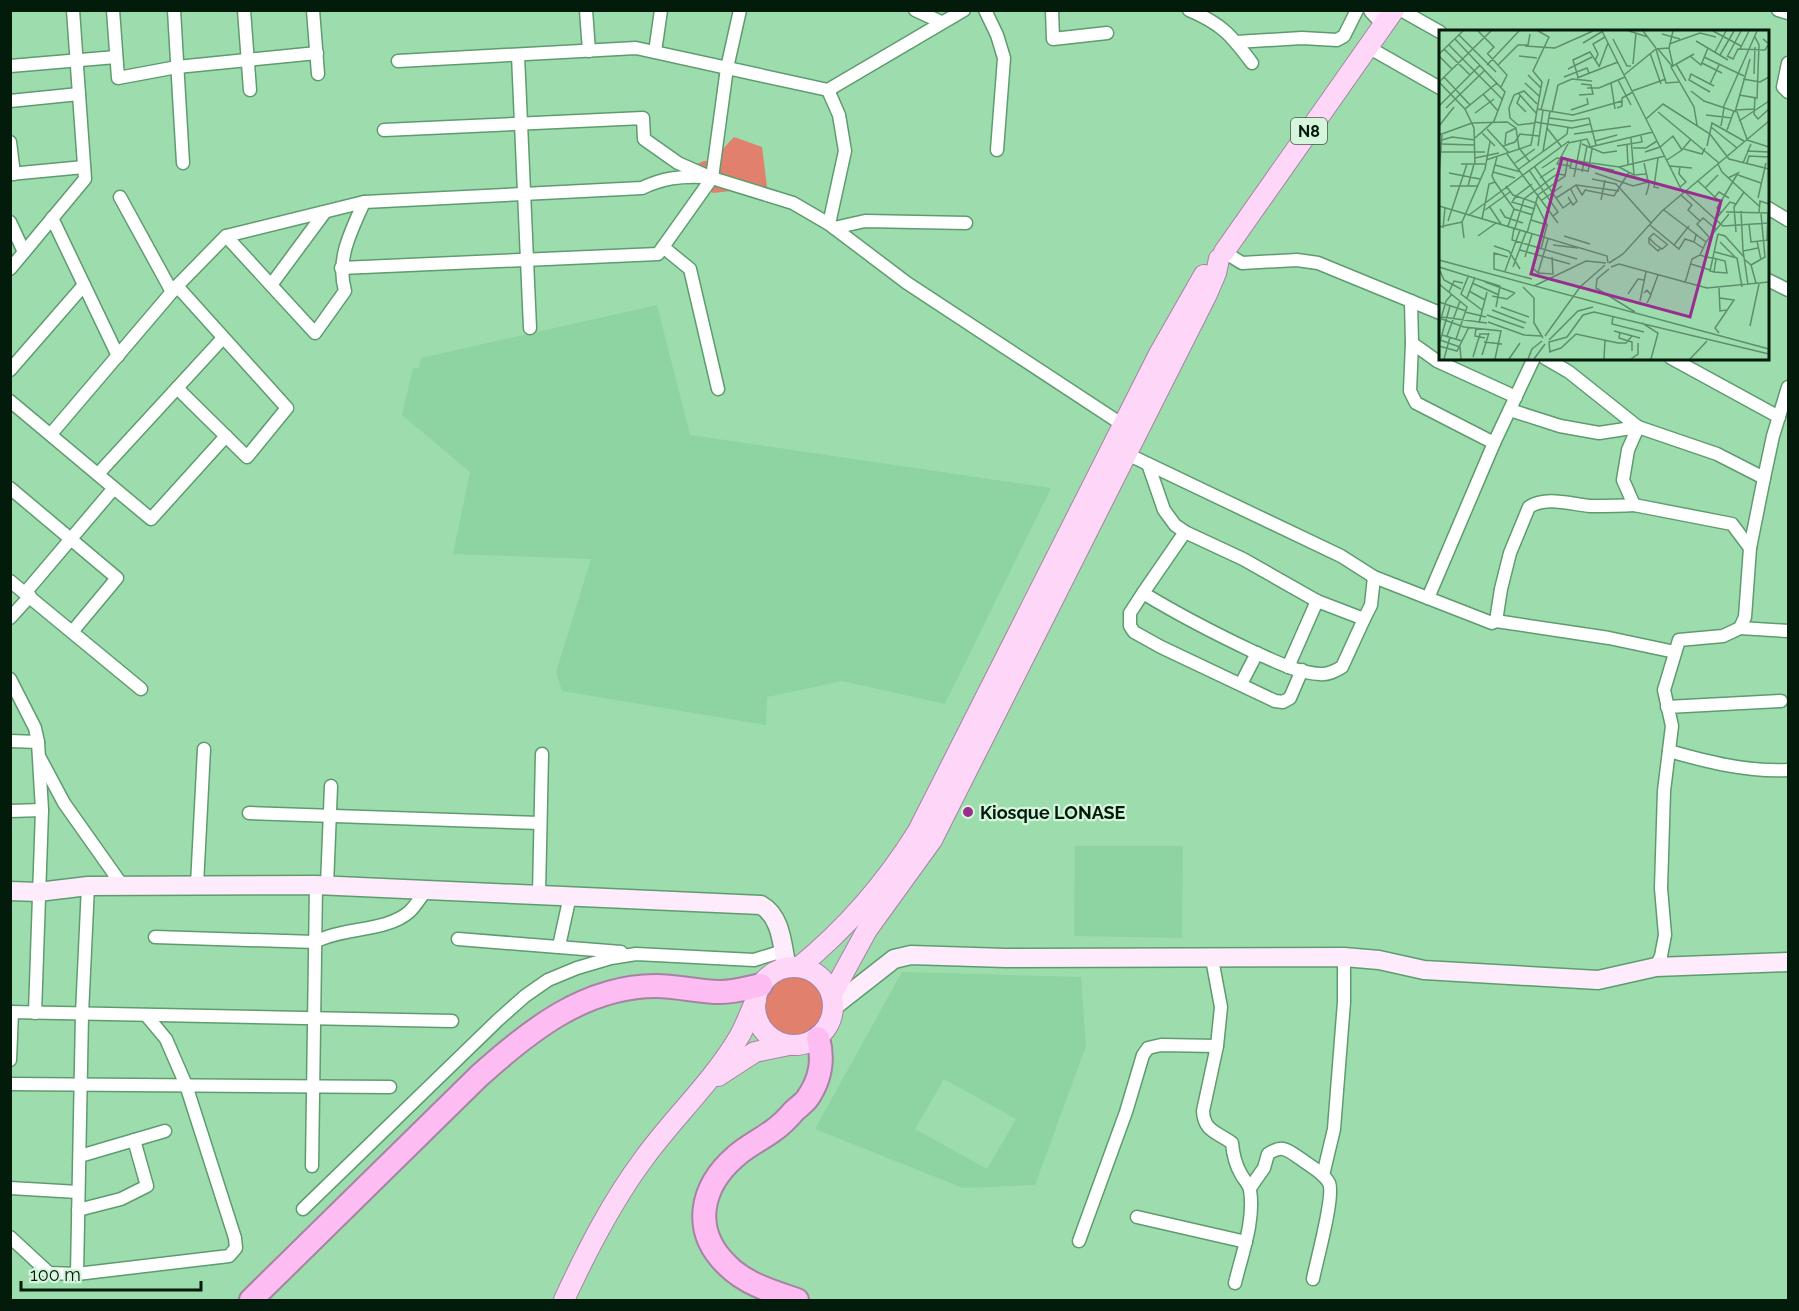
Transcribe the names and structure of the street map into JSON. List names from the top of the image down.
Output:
{
  "streets": {
    "main road": ["N8"]
  },
  "places": ["Kiosque LONASE"],
  "scale_bar": "100 m"
}
